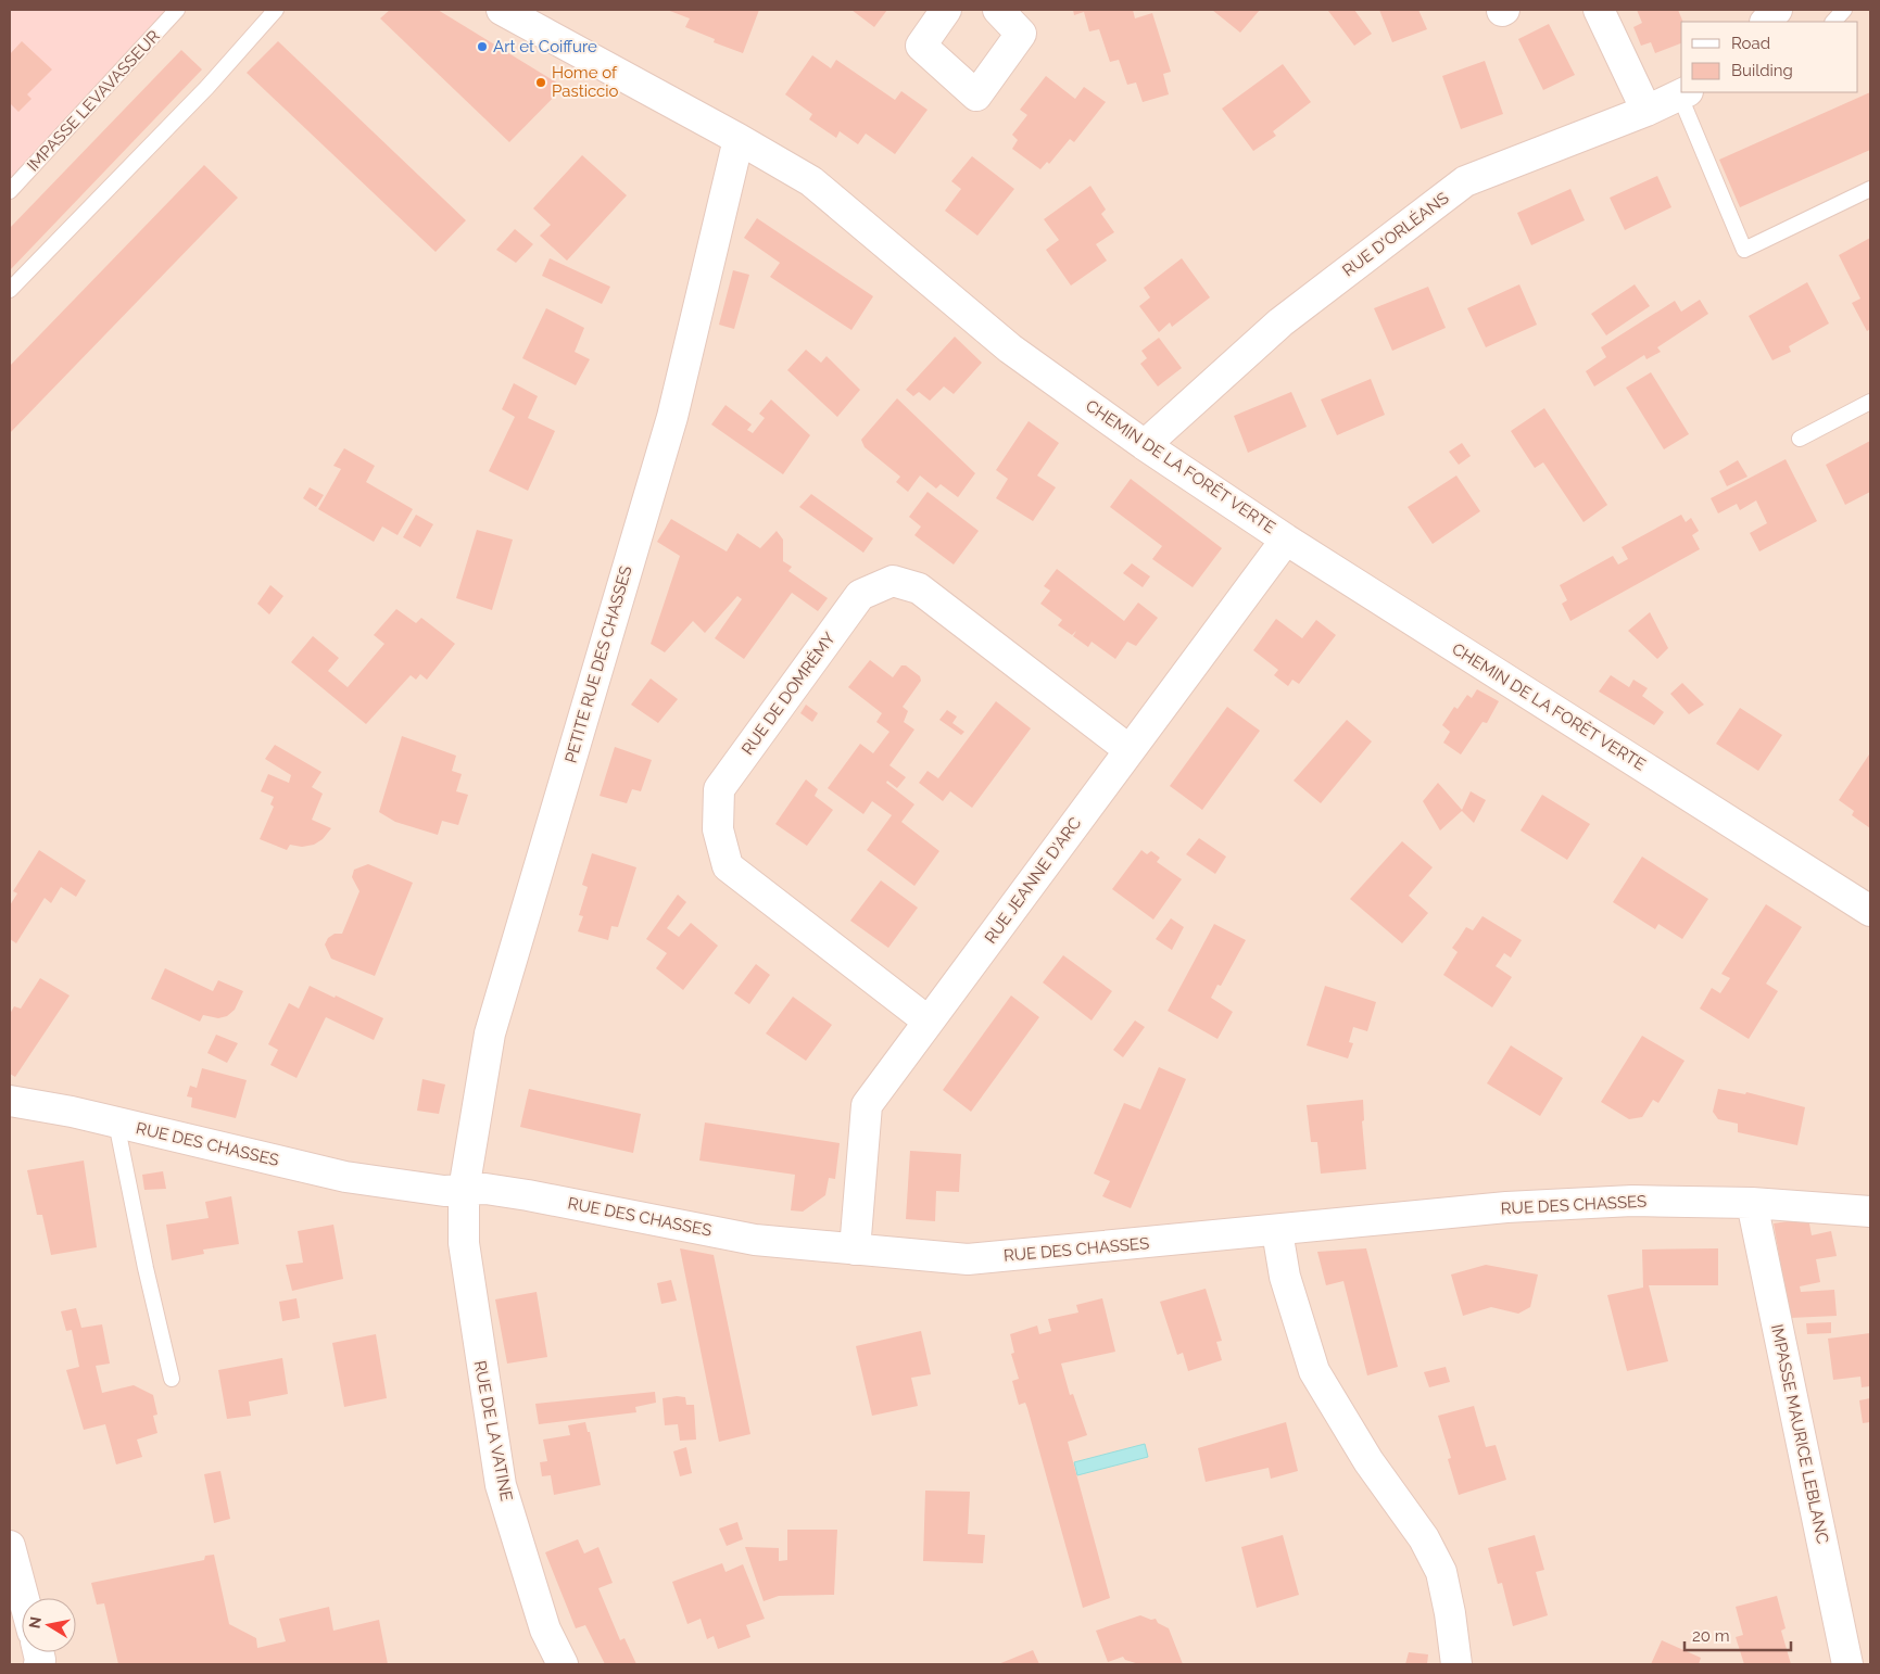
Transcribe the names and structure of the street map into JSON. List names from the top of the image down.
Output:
{
  "streets": {
    "street": [
      "RUE D'ORLÉANS",
      "CHEMIN DE LA FORÊT VERTE",
      "PETITE RUE DES CHASSES",
      "RUE DE DOMRÉMY",
      "RUE JEANNE D'ARC",
      "RUE DES CHASSES",
      "RUE DE LA VATINE",
      "IMPASSE MAURICE LEBLANC"
    ],
    "lane": ["IMPASSE LEVAVASSEUR"]
  },
  "crossings": [
    ["RUE D'ORLÉANS", "CHEMIN DE LA FORÊT VERTE"],
    ["CHEMIN DE LA FORÊT VERTE", "PETITE RUE DES CHASSES"],
    ["CHEMIN DE LA FORÊT VERTE", "RUE JEANNE D'ARC"],
    ["PETITE RUE DES CHASSES", "RUE DES CHASSES"],
    ["PETITE RUE DES CHASSES", "RUE DE LA VATINE"],
    ["RUE DE DOMRÉMY", "RUE JEANNE D'ARC"],
    ["RUE JEANNE D'ARC", "RUE DES CHASSES"],
    ["RUE DES CHASSES", "RUE DE LA VATINE"],
    ["RUE DES CHASSES", "IMPASSE MAURICE LEBLANC"]
  ],
  "places": ["Art et Coiffure", "Home of Pasticcio"],
  "legend": ["Road", "Building"],
  "scale_bar": "20 m",
  "north": "left"
}
